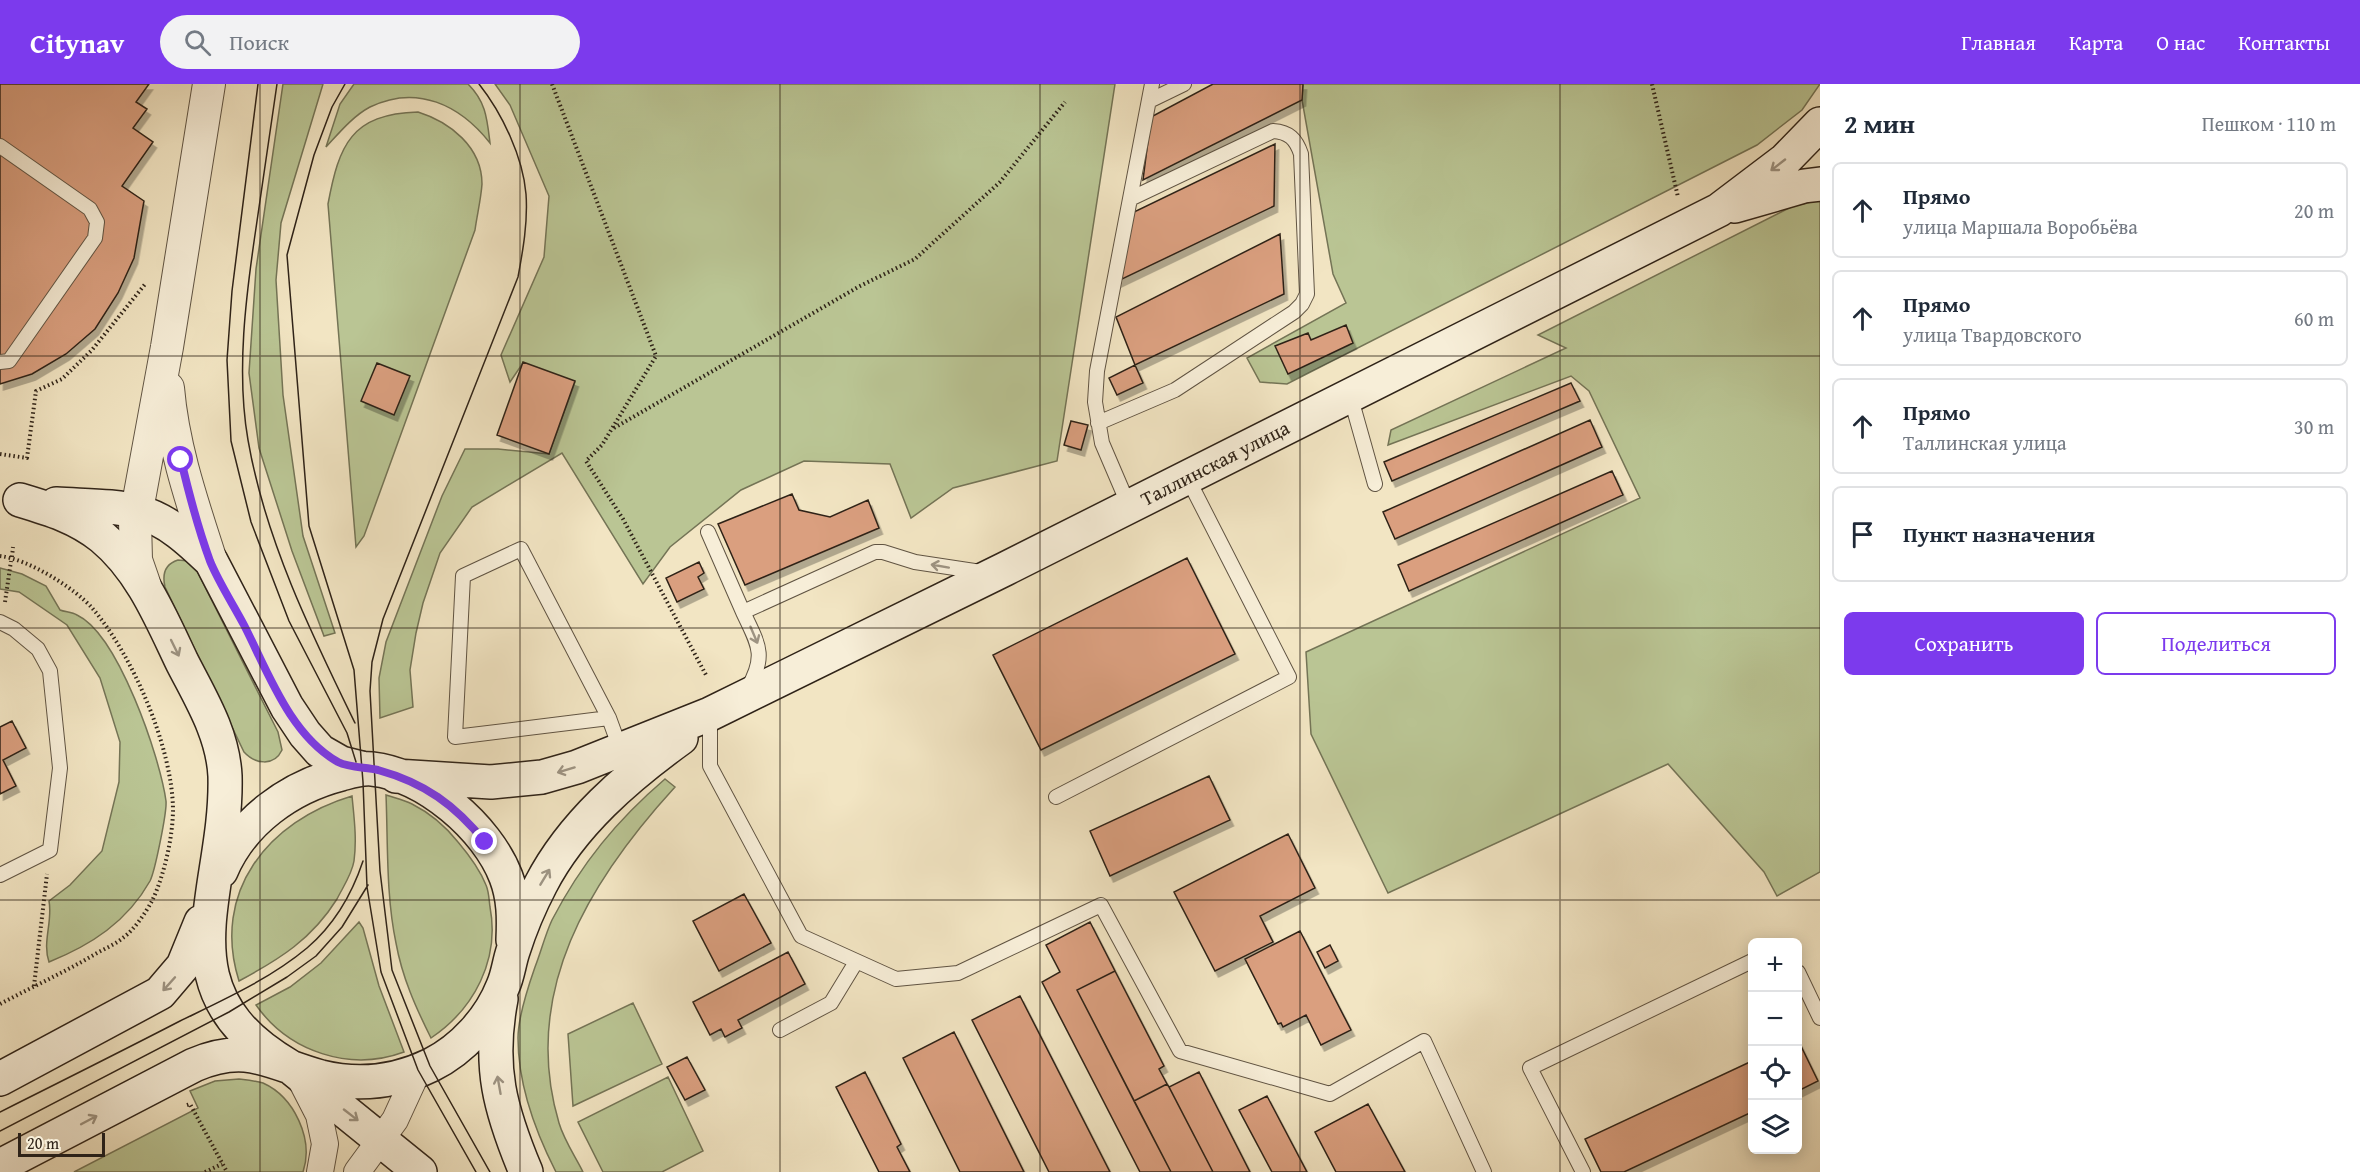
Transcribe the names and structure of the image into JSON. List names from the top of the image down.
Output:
{
  "streets": {
    "main road": ["Таллинская улица"]
  },
  "scale_bar": "20 m",
  "page": {
    "header": "Citynav",
    "search": "Поиск",
    "nav": [
      "Главная",
      "Карта",
      "О нас",
      "Контакты"
    ],
    "heading": ["2 мин", "Пешком · 110 m"],
    "list": [
      ["Прямо", "улица Маршала Воробьёва", "20 m"],
      ["Прямо", "улица Твардовского", "60 m"],
      ["Прямо", "Таллинская улица", "30 m"],
      "Пункт назначения"
    ],
    "buttons": ["Сохранить", "Поделиться"],
    "map_buttons": ["+", "−"],
    "scale": "20 m"
  }
}
